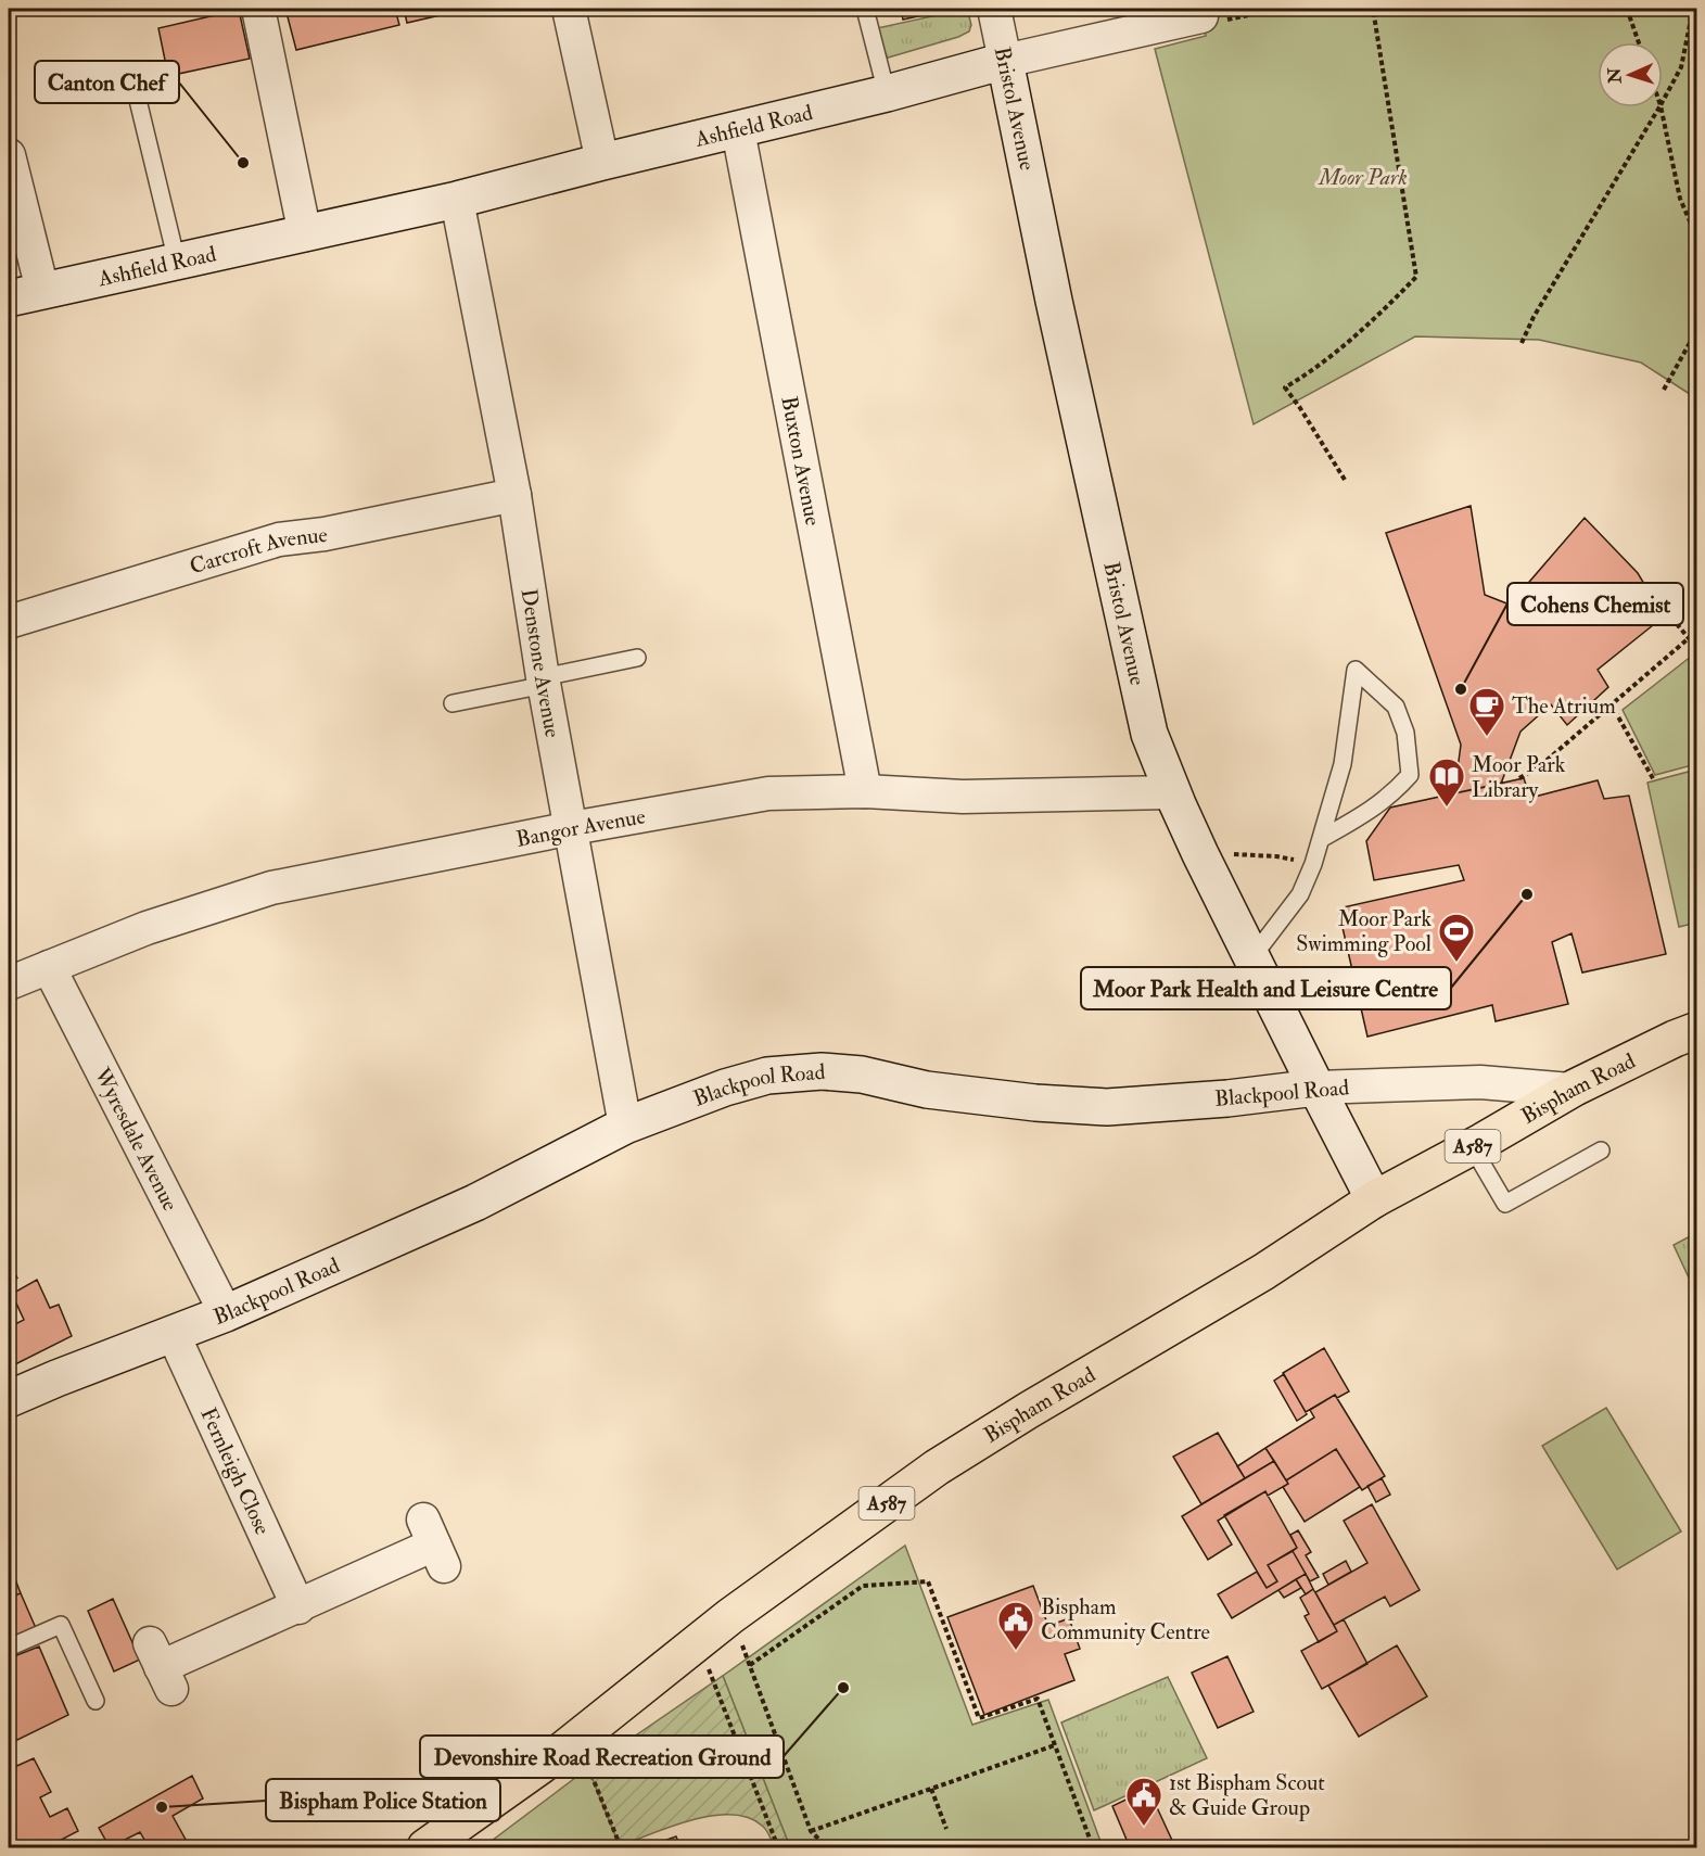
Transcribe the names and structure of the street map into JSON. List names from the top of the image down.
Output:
{
  "streets": {
    "main road": ["Bispham Road", "A587"],
    "street": [
      "Bristol Avenue",
      "Ashfield Road",
      "Buxton Avenue",
      "Carcroft Avenue",
      "Denstone Avenue",
      "Bangor Avenue",
      "Blackpool Road",
      "Wyresdale Avenue",
      "Fernleigh Close"
    ]
  },
  "crossings": [
    ["Bristol Avenue", "Ashfield Road"],
    ["Bristol Avenue", "Bangor Avenue"],
    ["Bristol Avenue", "Blackpool Road"],
    ["Bristol Avenue", "Bispham Road"],
    ["Ashfield Road", "Buxton Avenue"],
    ["Ashfield Road", "Denstone Avenue"],
    ["Buxton Avenue", "Bangor Avenue"],
    ["Carcroft Avenue", "Denstone Avenue"],
    ["Denstone Avenue", "Bangor Avenue"],
    ["Denstone Avenue", "Blackpool Road"],
    ["Bangor Avenue", "Wyresdale Avenue"],
    ["Blackpool Road", "Bispham Road"],
    ["Blackpool Road", "Wyresdale Avenue"],
    ["Blackpool Road", "Fernleigh Close"]
  ],
  "parks": ["Moor Park"],
  "places": {
    "other": [
      "Canton Chef",
      "Cohens Chemist",
      "Moor Park Health and Leisure Centre",
      "Devonshire Road Recreation Ground",
      "Bispham Police Station"
    ],
    "cafe": ["The Atrium"],
    "library": ["Moor Park Library"],
    "sports": ["Moor Park Swimming Pool"],
    "public building": ["Bispham Community Centre", "1st Bispham Scout & Guide Group"]
  },
  "north": "left"
}
